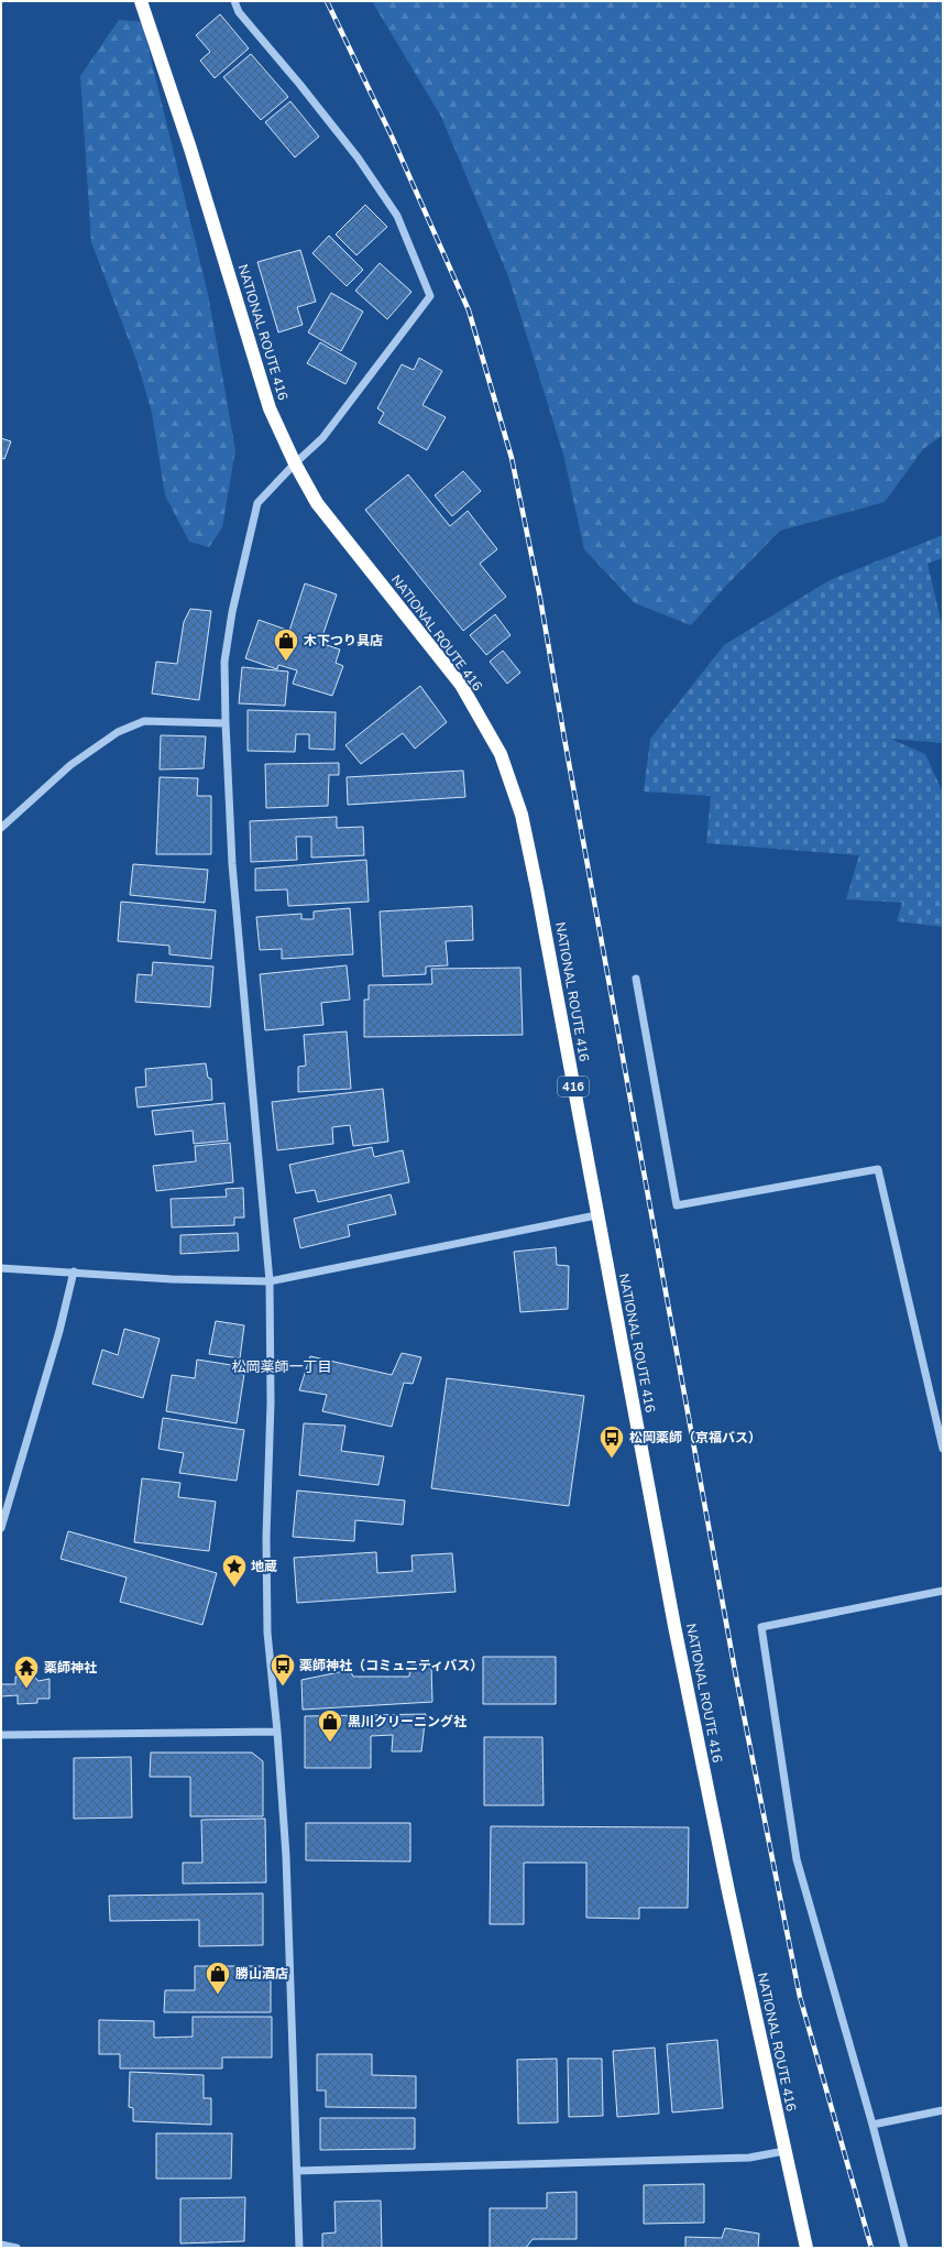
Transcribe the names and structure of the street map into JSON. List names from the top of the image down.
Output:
{
  "streets": {
    "highway": ["NATIONAL ROUTE 416", "416"]
  },
  "districts": ["松岡薬師一丁目"],
  "places": {
    "shop": ["木下つり具店", "黒川クリーニング社", "勝山酒店"],
    "bus stop": ["松岡薬師（京福バス）", "薬師神社（コミュニティバス）"],
    "place": ["地蔵"],
    "temple": ["薬師神社"]
  }
}
